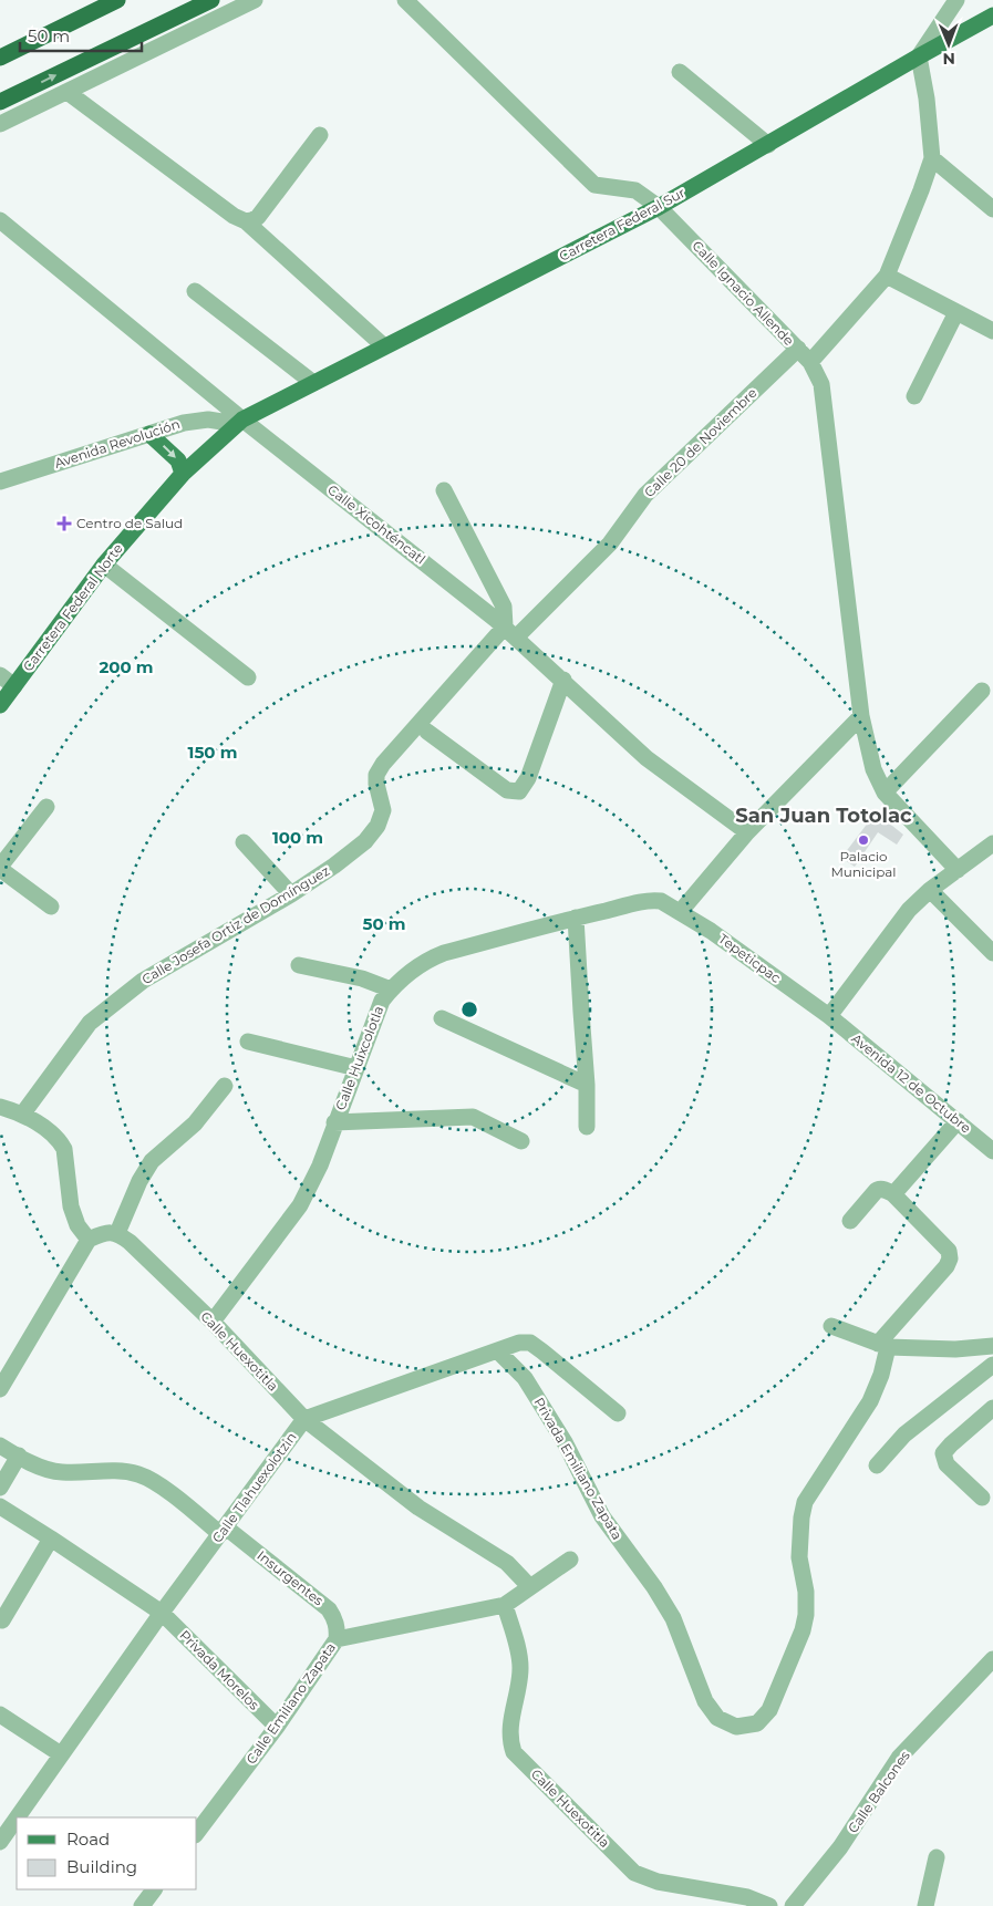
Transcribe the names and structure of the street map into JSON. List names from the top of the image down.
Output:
{
  "streets": {
    "main road": ["Carretera Federal Sur", "Carretera Federal Norte"],
    "street": [
      "Calle Ignacio Allende",
      "Calle 20 de Noviembre",
      "Avenida Revolución",
      "Calle Xicohténcatl",
      "Calle Josefa Ortiz de Domínguez",
      "Tepeticpac",
      "Calle Huixcolotla",
      "Avenida 12 de Octubre",
      "Calle Huexotitla",
      "Privada Emiliano Zapata",
      "Calle Tlahuexolotzin",
      "Insurgentes",
      "Privada Morelos",
      "Calle Emiliano Zapata",
      "Calle Balcones"
    ]
  },
  "crossings": [
    ["Carretera Federal Sur", "Calle Ignacio Allende"],
    ["Carretera Federal Sur", "Avenida Revolución"],
    ["Carretera Federal Sur", "Calle Xicohténcatl"],
    ["Carretera Federal Sur", "Carretera Federal Norte"],
    ["Calle Ignacio Allende", "Calle 20 de Noviembre"],
    ["Calle 20 de Noviembre", "Calle Xicohténcatl"],
    ["Calle 20 de Noviembre", "Calle Josefa Ortiz de Domínguez"],
    ["Avenida Revolución", "Calle Xicohténcatl"],
    ["Avenida Revolución", "Carretera Federal Norte"],
    ["Calle Xicohténcatl", "Carretera Federal Norte"],
    ["Calle Xicohténcatl", "Calle Josefa Ortiz de Domínguez"],
    ["Tepeticpac", "Calle Huixcolotla"],
    ["Tepeticpac", "Avenida 12 de Octubre"],
    ["Calle Huixcolotla", "Calle Huexotitla"],
    ["Calle Huexotitla", "Calle Tlahuexolotzin"],
    ["Calle Huexotitla", "Calle Emiliano Zapata"],
    ["Privada Emiliano Zapata", "Calle Tlahuexolotzin"],
    ["Calle Tlahuexolotzin", "Insurgentes"],
    ["Calle Tlahuexolotzin", "Privada Morelos"],
    ["Insurgentes", "Calle Emiliano Zapata"],
    ["Privada Morelos", "Calle Emiliano Zapata"]
  ],
  "districts": ["San Juan Totolac"],
  "places": {
    "health": ["Centro de Salud"],
    "other": ["Palacio Municipal"]
  },
  "legend": ["Road", "Building"],
  "scale_bar": "50 m",
  "north": "bottom",
  "rings": [
    "200 m",
    "150 m",
    "100 m",
    "50 m"
  ]
}
